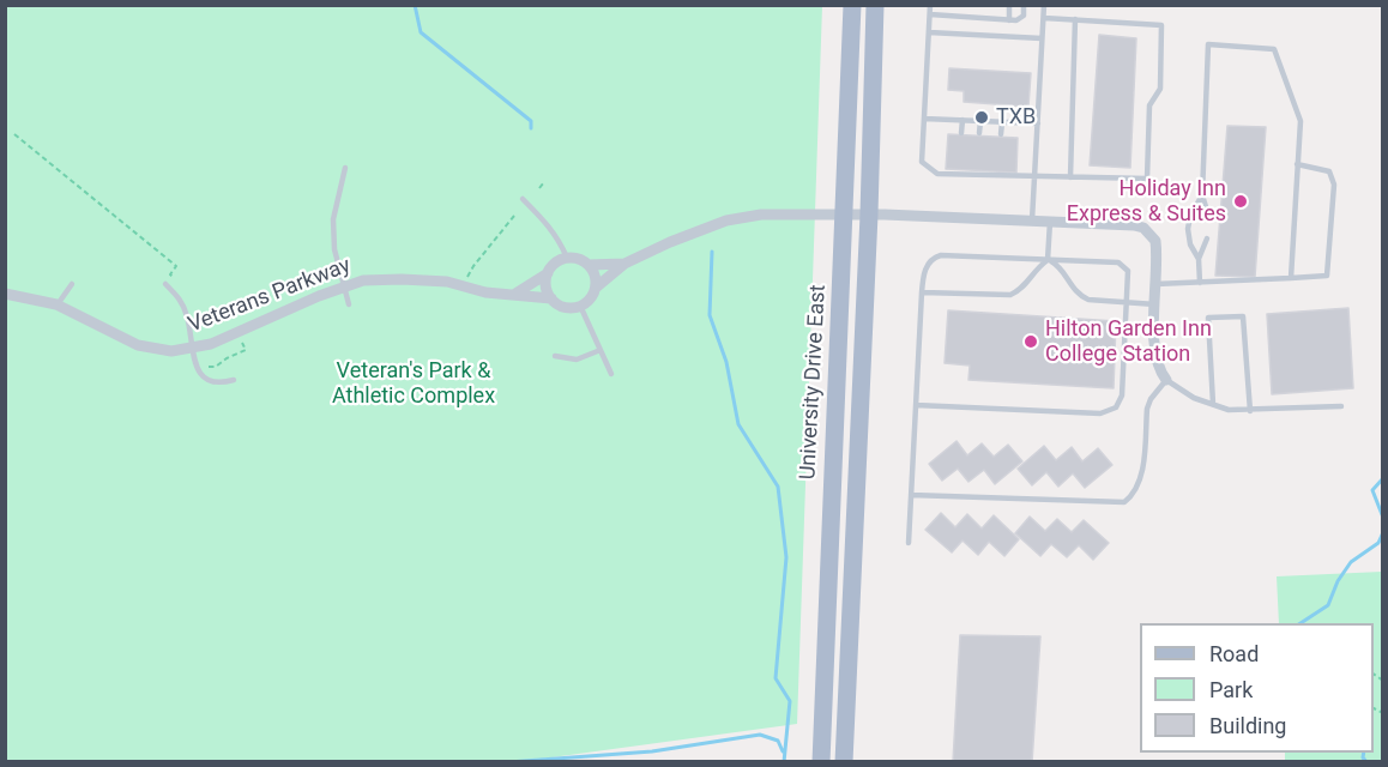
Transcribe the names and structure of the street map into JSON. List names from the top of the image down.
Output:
{
  "streets": {
    "main road": ["University Drive East"],
    "street": ["Veterans Parkway"]
  },
  "parks": ["Veteran's Park & Athletic Complex"],
  "places": ["TXB", "Holiday Inn Express & Suites", "Hilton Garden Inn College Station"],
  "legend": ["Road", "Park", "Building"]
}
